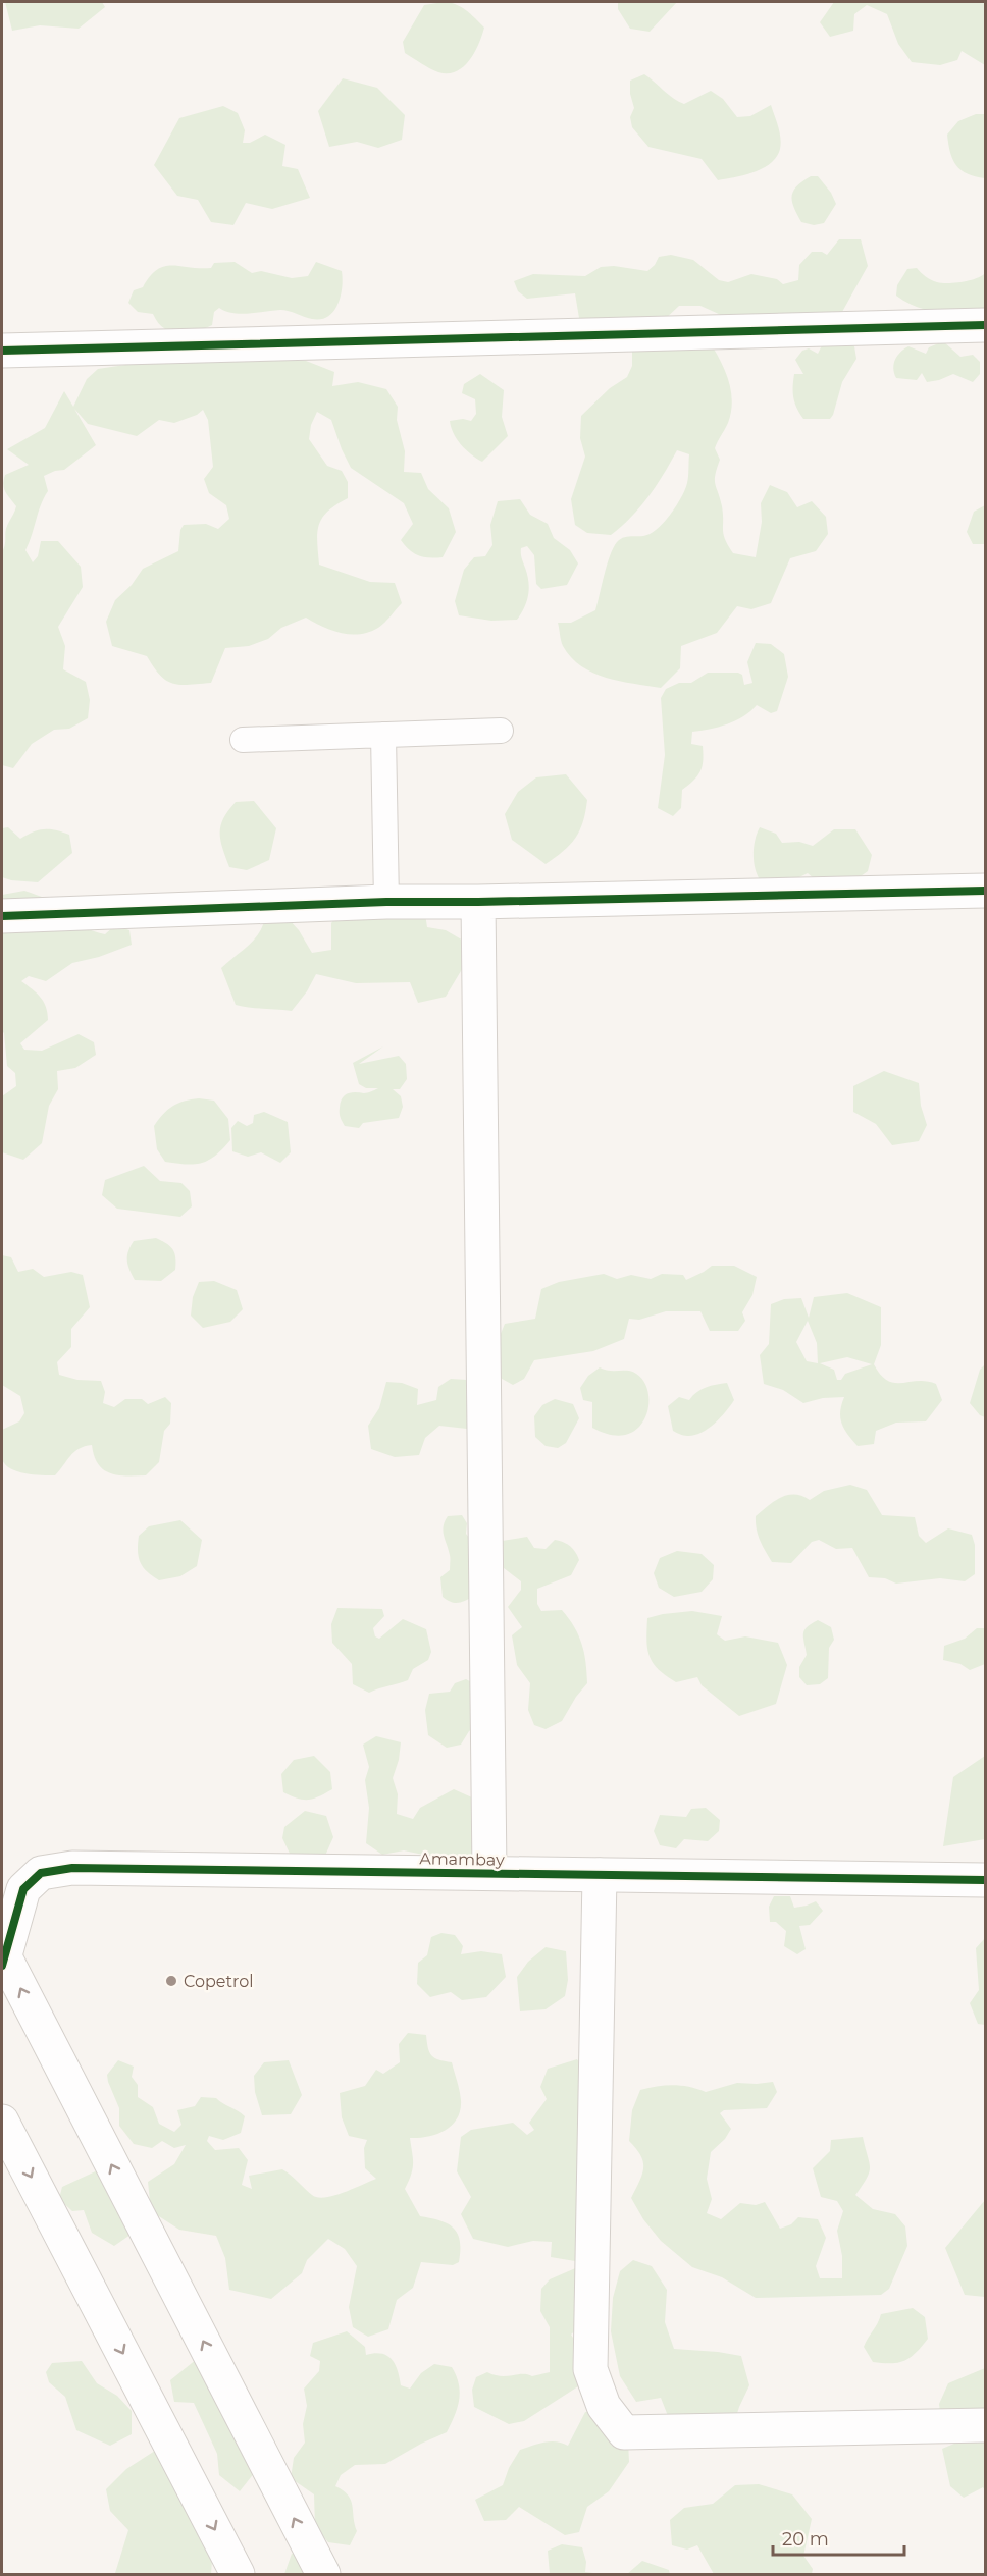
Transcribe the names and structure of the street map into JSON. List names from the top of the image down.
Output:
{
  "streets": {
    "street": ["Amambay"]
  },
  "places": ["Copetrol"],
  "scale_bar": "20 m"
}
